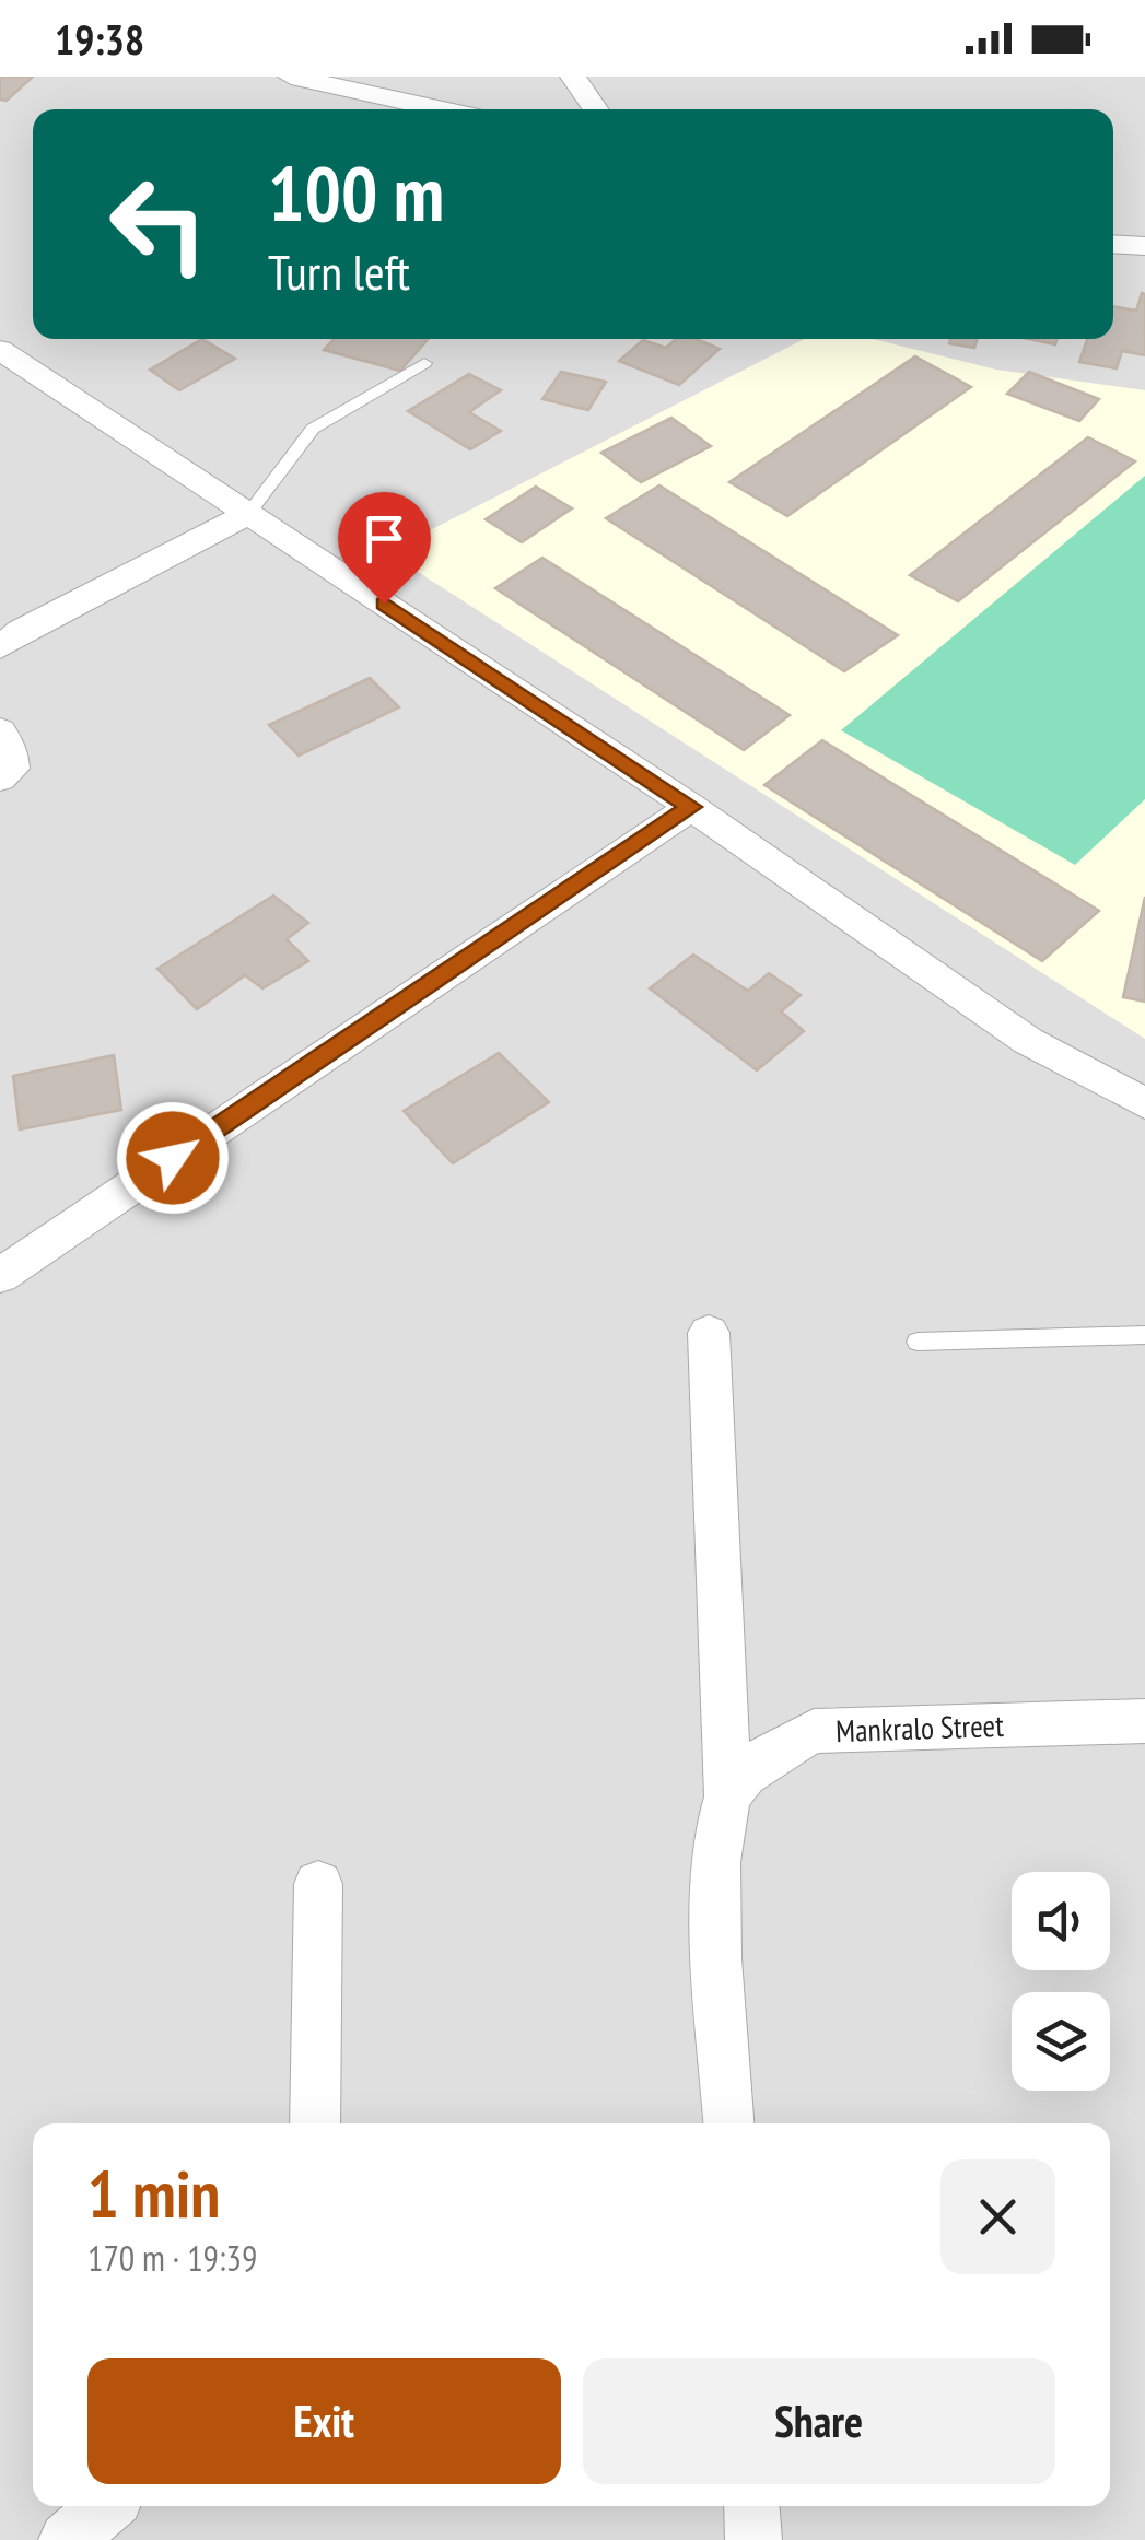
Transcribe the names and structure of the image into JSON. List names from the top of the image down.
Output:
{
  "streets": {
    "street": ["Mankralo Street"]
  },
  "page": {
    "status": "19:38",
    "turn": ["100 m", "Turn left"],
    "heading": ["1 min", "170 m · 19:39"],
    "buttons": ["Exit", "Share"]
  }
}
